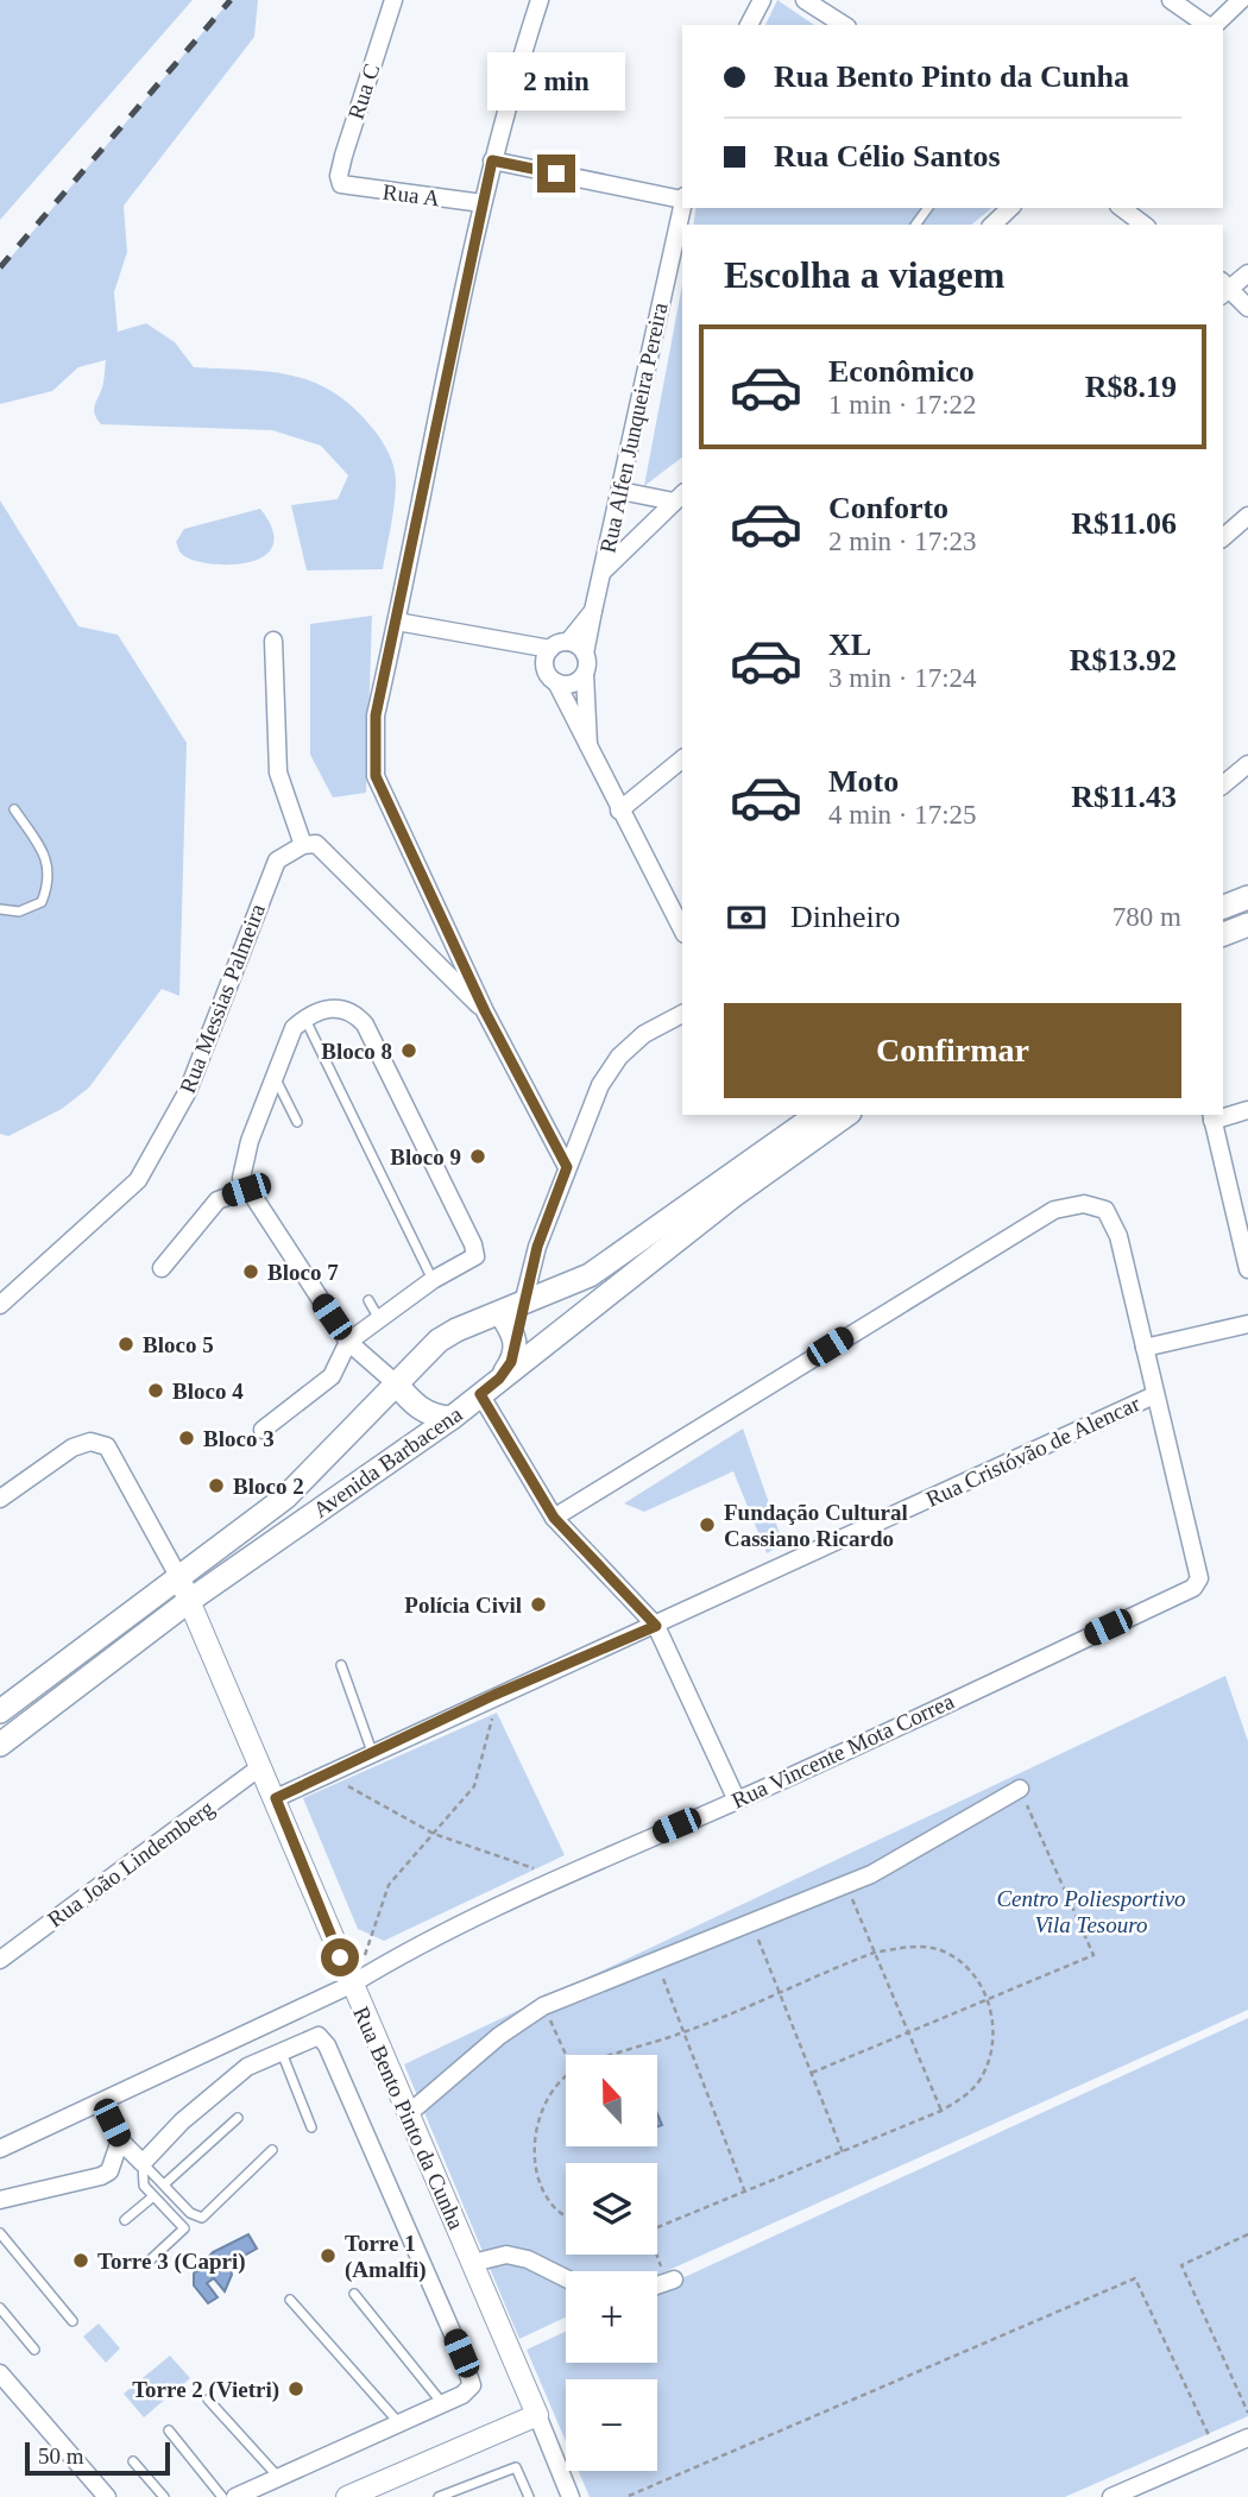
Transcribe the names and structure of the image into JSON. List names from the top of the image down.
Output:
{
  "streets": {
    "main road": ["Avenida Barbacena"],
    "street": [
      "Rua C",
      "Rua A",
      "Rua Alfen Junqueira Pereira",
      "Rua Messias Palmeira",
      "Rua Cristóvão de Alencar",
      "Rua Vincente Mota Correa",
      "Rua João Lindemberg",
      "Rua Bento Pinto da Cunha"
    ]
  },
  "crossings": [
    ["Rua C", "Rua A"],
    ["Rua Cristóvão de Alencar", "Rua Vincente Mota Correa"],
    ["Rua Cristóvão de Alencar", "Rua Bento Pinto da Cunha"],
    ["Avenida Barbacena", "Rua Bento Pinto da Cunha"],
    ["Rua Vincente Mota Correa", "Rua Bento Pinto da Cunha"],
    ["Rua João Lindemberg", "Rua Bento Pinto da Cunha"]
  ],
  "parks": ["Centro Poliesportivo Vila Tesouro"],
  "places": [
    "Bloco 8",
    "Bloco 9",
    "Bloco 7",
    "Bloco 5",
    "Bloco 4",
    "Bloco 3",
    "Bloco 2",
    "Fundação Cultural Cassiano Ricardo",
    "Polícia Civil",
    "Torre 1 (Amalfi)",
    "Torre 3 (Capri)",
    "Torre 2 (Vietri)"
  ],
  "scale_bar": "50 m",
  "north": "top",
  "page": {
    "banner": ["Rua Bento Pinto da Cunha", "Rua Célio Santos"],
    "bubble": "2 min",
    "heading": "Escolha a viagem",
    "list": [
      {
        "name": "Econômico",
        "note": "1 min · 17:22",
        "value": "R$8.19"
      },
      {
        "name": "Conforto",
        "note": "2 min · 17:23",
        "value": "R$11.06"
      },
      {
        "name": "XL",
        "note": "3 min · 17:24",
        "value": "R$13.92"
      },
      {
        "name": "Moto",
        "note": "4 min · 17:25",
        "value": "R$11.43"
      }
    ],
    "pay": ["Dinheiro", "780 m"],
    "buttons": "Confirmar",
    "map_buttons": ["+", "−"],
    "scale": "50 m"
  }
}
